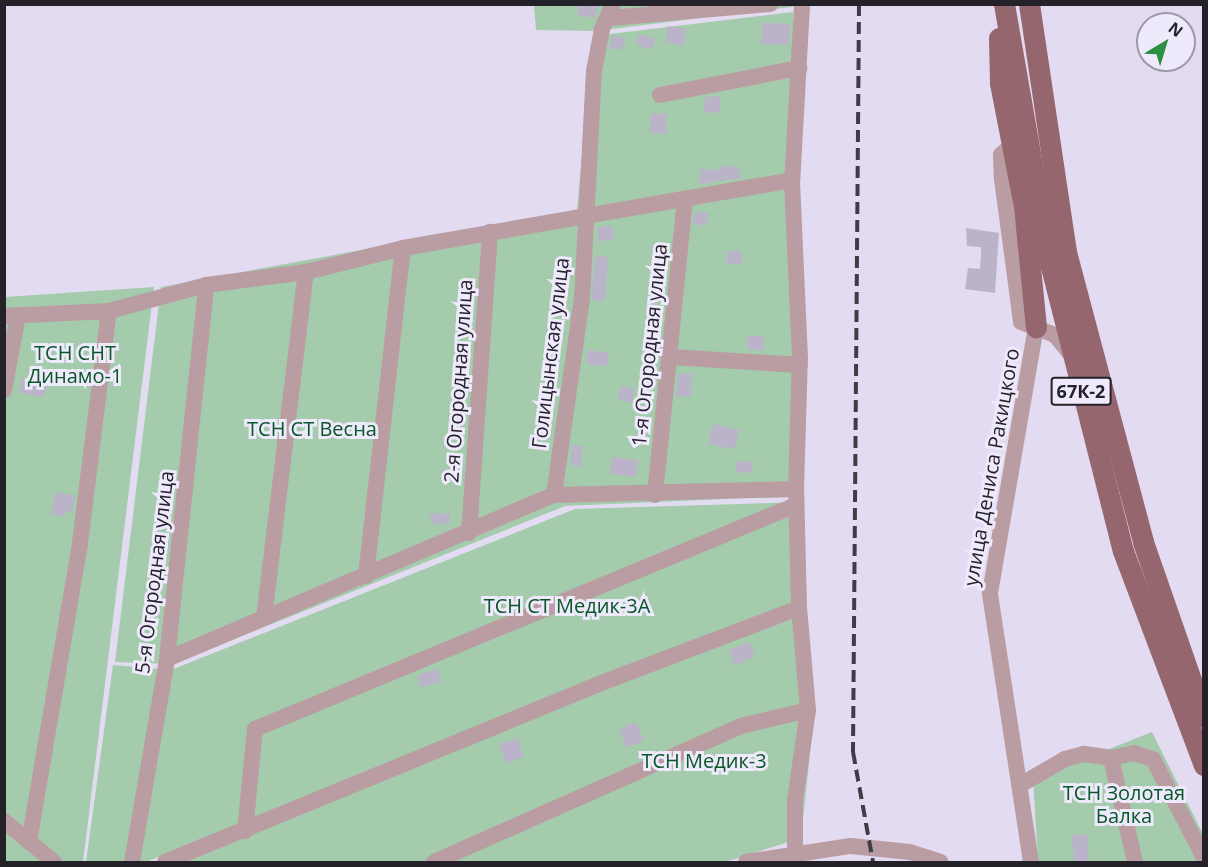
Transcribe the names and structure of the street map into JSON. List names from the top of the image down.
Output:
{
  "streets": {
    "main road": ["67К-2"],
    "street": [
      "1-я Огородная улица",
      "Голицынская улица",
      "2-я Огородная улица",
      "улица Дениса Ракицкого",
      "5-я Огородная улица"
    ]
  },
  "parks": [
    "ТСН СНТ Динамо-1",
    "ТСН СТ Весна",
    "ТСН СТ Медик-3А",
    "ТСН Медик-3",
    "ТСН Золотая Балка"
  ],
  "north": "top right"
}
